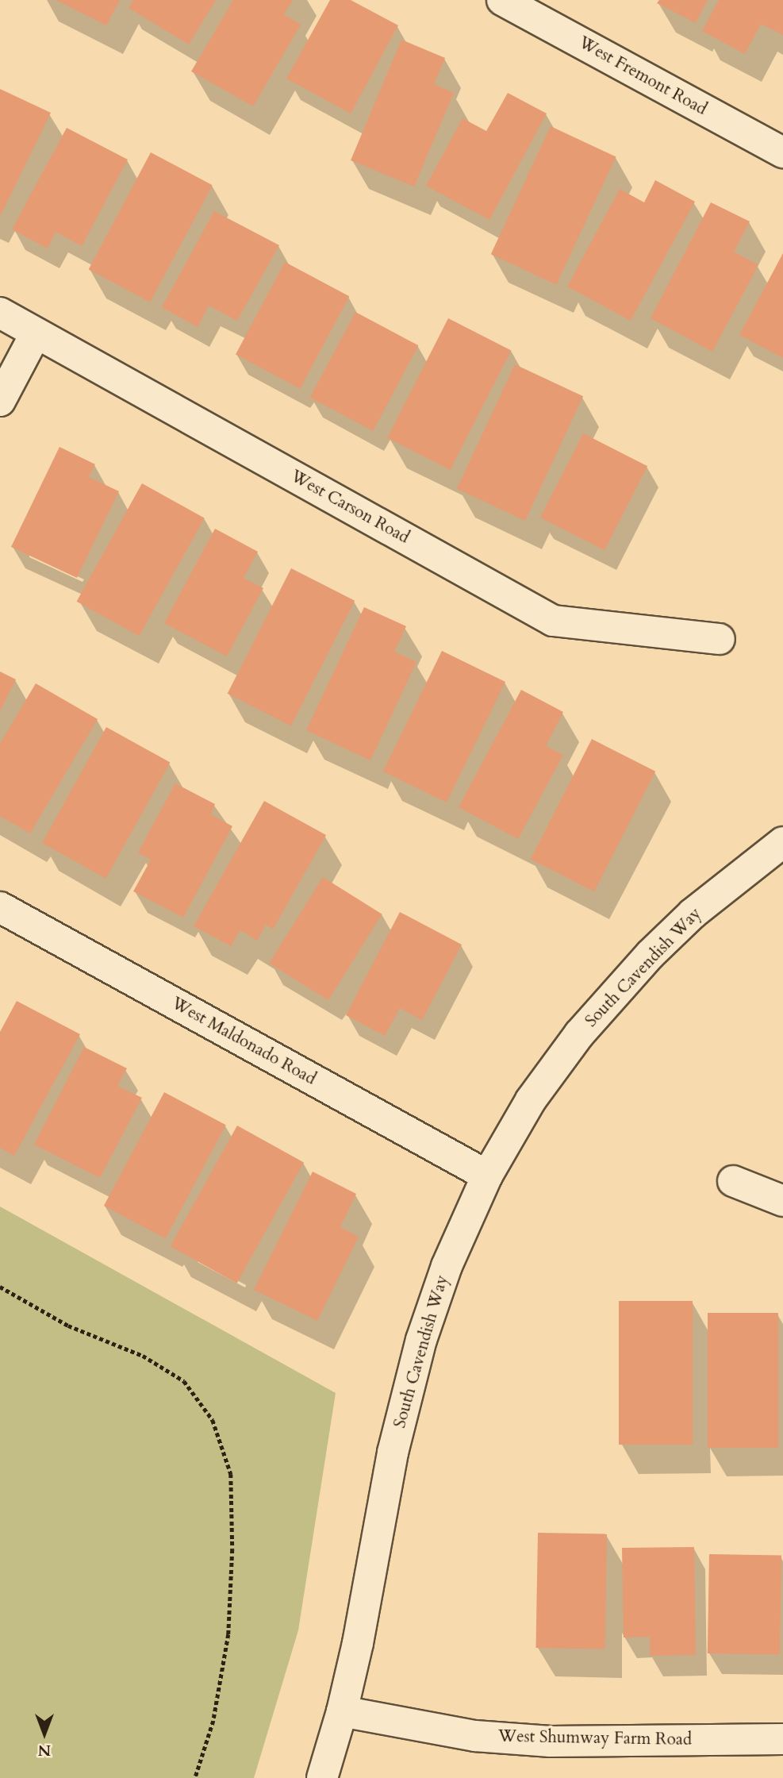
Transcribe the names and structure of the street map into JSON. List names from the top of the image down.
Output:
{
  "streets": {
    "street": [
      "West Fremont Road",
      "West Carson Road",
      "South Cavendish Way",
      "West Maldonado Road",
      "West Shumway Farm Road"
    ]
  },
  "crossings": [
    ["South Cavendish Way", "West Maldonado Road"],
    ["South Cavendish Way", "West Shumway Farm Road"]
  ],
  "north": "bottom"
}
